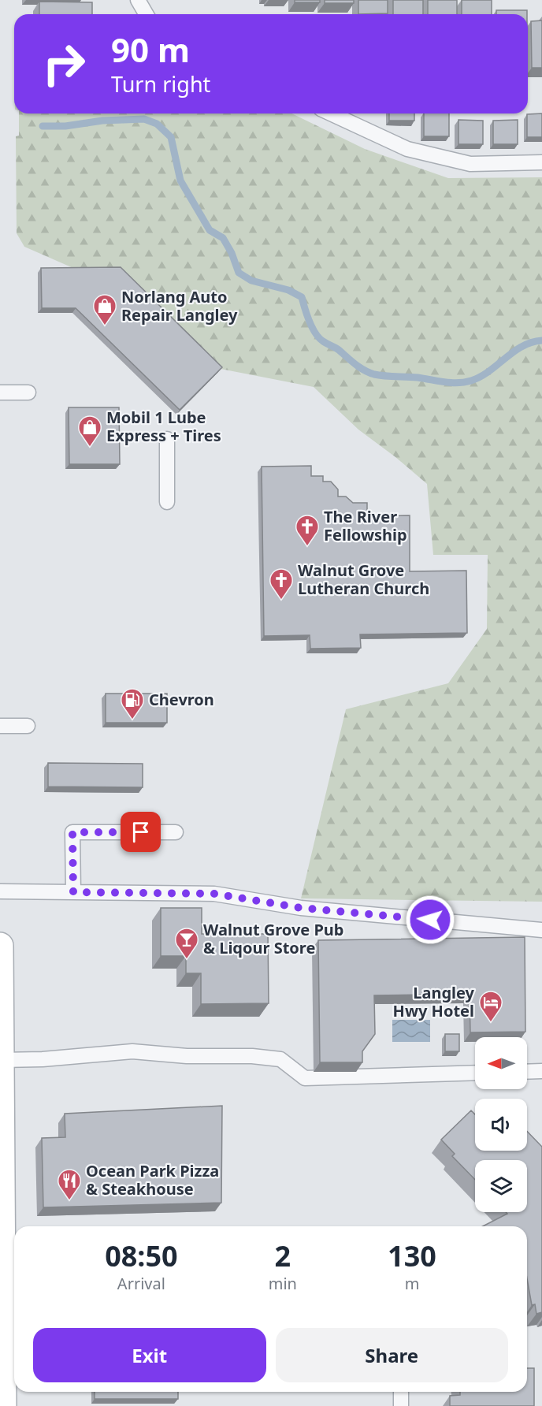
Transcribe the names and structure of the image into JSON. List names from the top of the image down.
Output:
{
  "places": {
    "shop": ["Norlang Auto Repair Langley", "Mobil 1 Lube Express + Tires"],
    "church": ["The River Fellowship", "Walnut Grove Lutheran Church"],
    "fuel station": ["Chevron"],
    "bar": ["Walnut Grove Pub & Liqour Store"],
    "hotel": ["Langley Hwy Hotel"],
    "restaurant": ["Ocean Park Pizza & Steakhouse"]
  },
  "north": "left",
  "page": {
    "turn": ["90 m", "Turn right"],
    "eta": [
      "08:50",
      "Arrival",
      "2",
      "min",
      "130",
      "m"
    ],
    "buttons": ["Exit", "Share"]
  }
}
